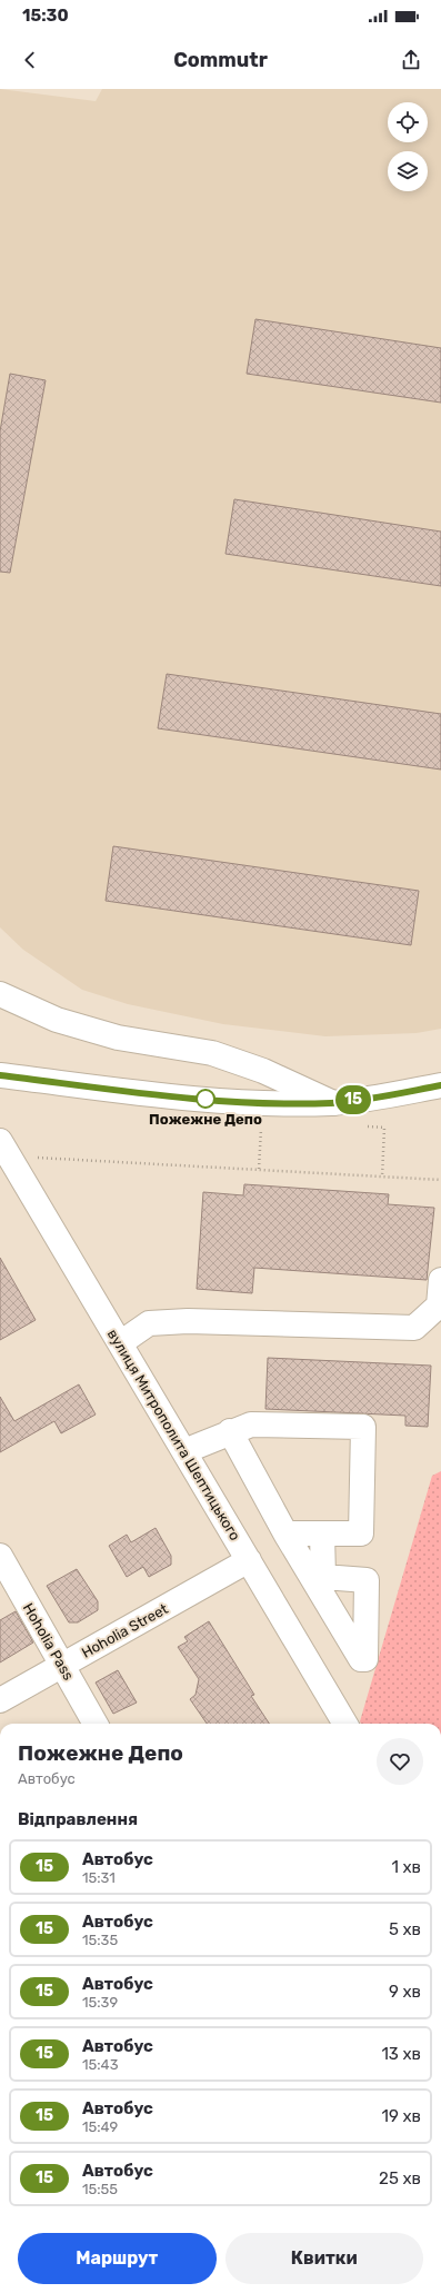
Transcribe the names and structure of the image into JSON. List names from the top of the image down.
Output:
{
  "streets": {
    "street": ["вулиця Митрополита Шептицького", "Hoholia Street", "Hoholia Pass"]
  },
  "crossings": [
    ["вулиця Митрополита Шептицького", "Hoholia Street"],
    ["Hoholia Street", "Hoholia Pass"]
  ],
  "places": ["Пожежне Депо"],
  "lines": ["bus line 15"],
  "page": {
    "status": "15:30",
    "header": "Commutr",
    "on_map": "15",
    "heading": [
      ["Пожежне Депо", "Автобус"],
      "Відправлення"
    ],
    "list": [
      {
        "mark": "15",
        "name": "Автобус",
        "note": "15:31",
        "value": "1 хв"
      },
      {
        "mark": "15",
        "name": "Автобус",
        "note": "15:35",
        "value": "5 хв"
      },
      {
        "mark": "15",
        "name": "Автобус",
        "note": "15:39",
        "value": "9 хв"
      },
      {
        "mark": "15",
        "name": "Автобус",
        "note": "15:43",
        "value": "13 хв"
      },
      {
        "mark": "15",
        "name": "Автобус",
        "note": "15:49",
        "value": "19 хв"
      },
      {
        "mark": "15",
        "name": "Автобус",
        "note": "15:55",
        "value": "25 хв"
      }
    ],
    "buttons": ["Маршрут", "Квитки"]
  }
}
